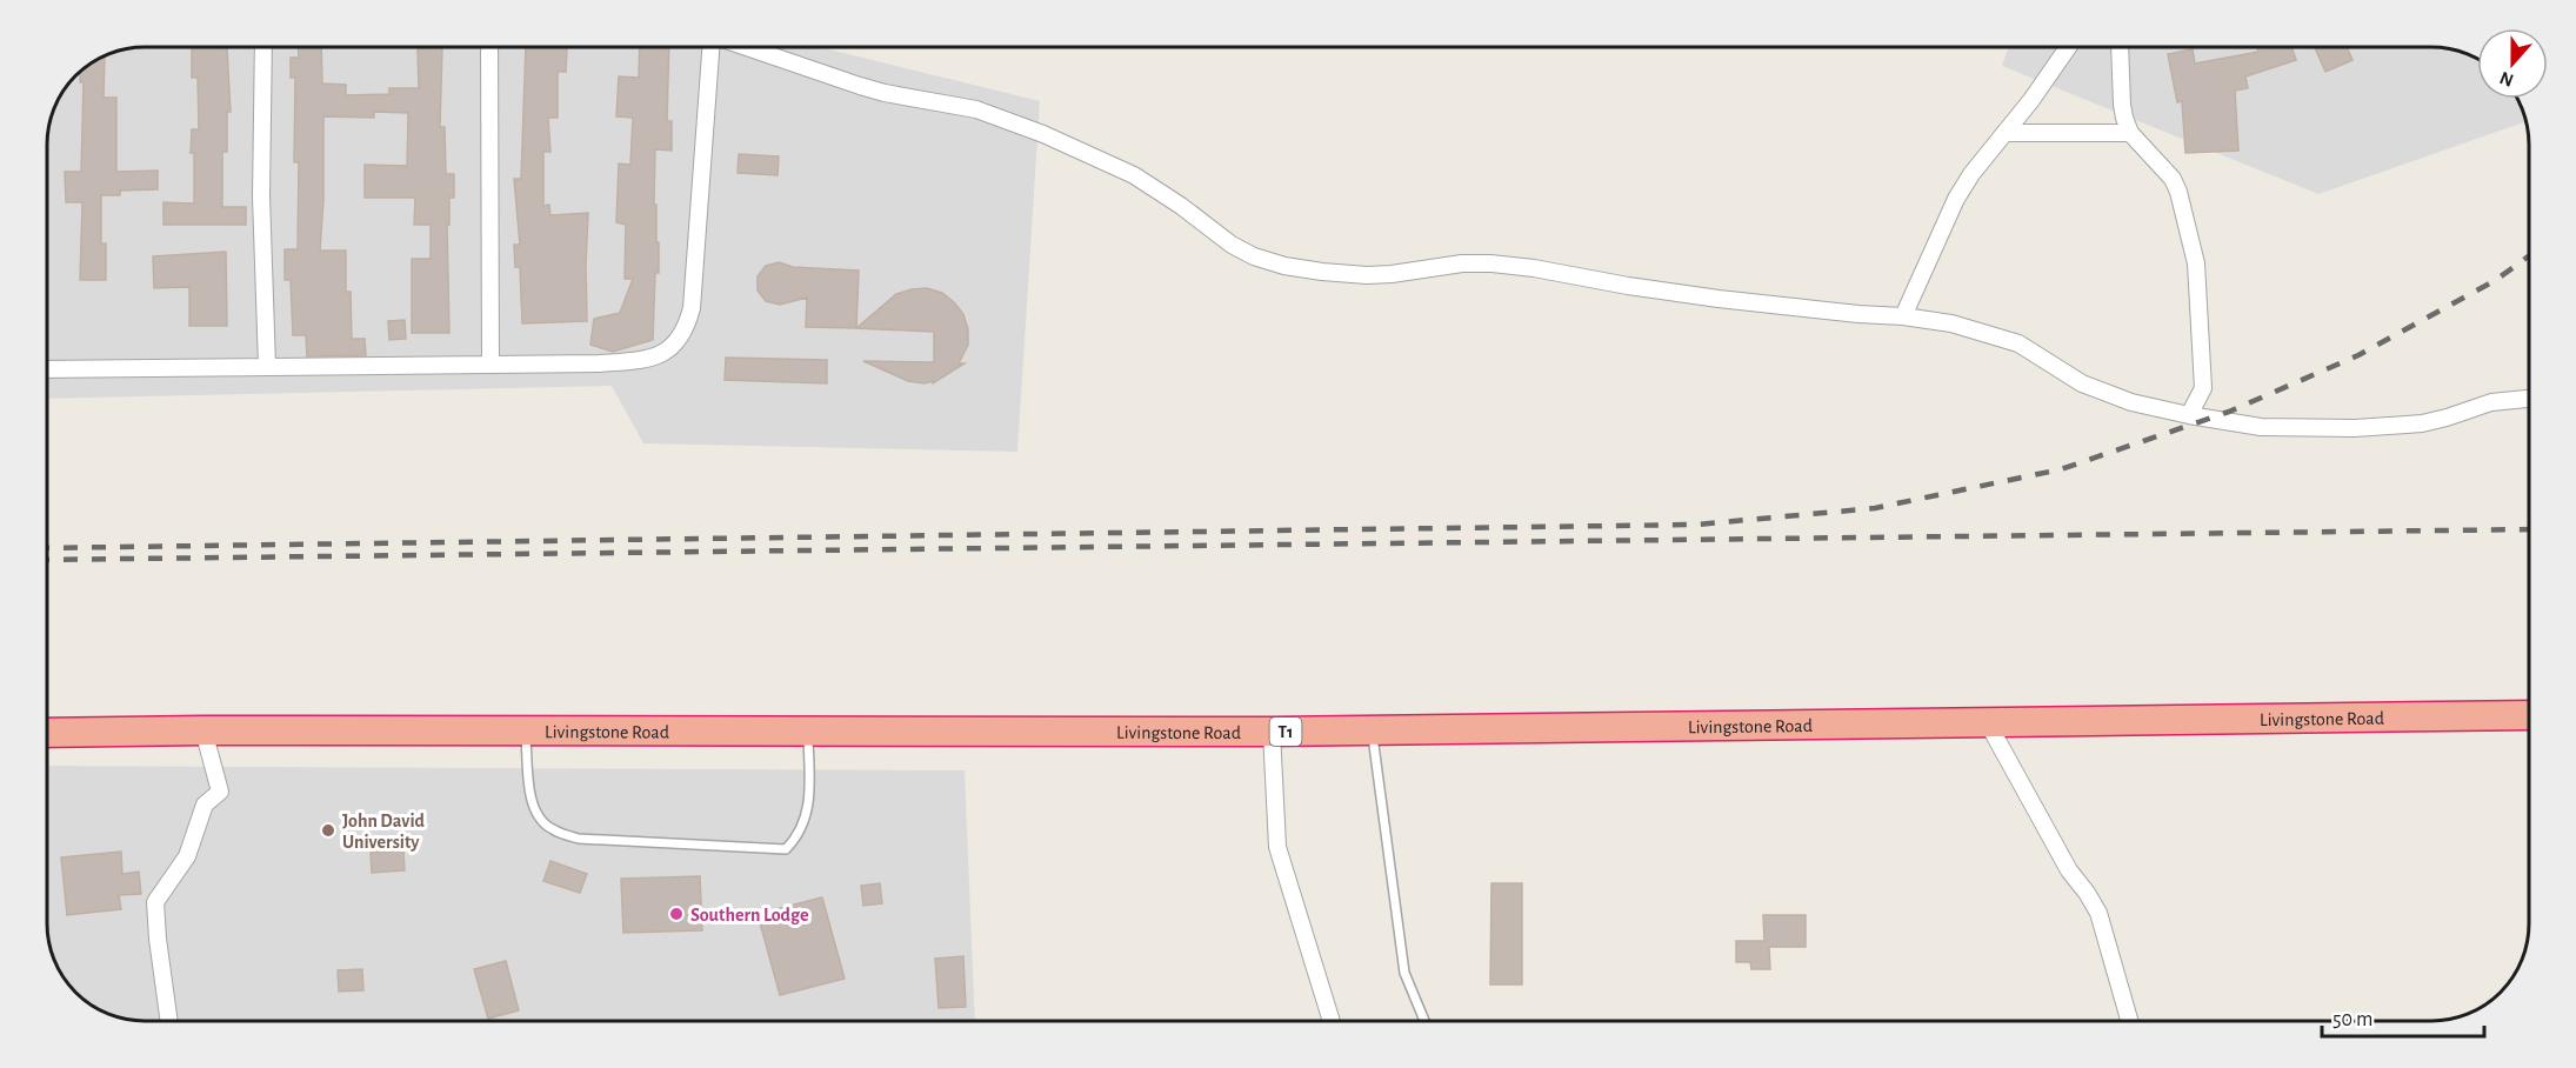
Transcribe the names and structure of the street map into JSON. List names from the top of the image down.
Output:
{
  "streets": {
    "highway": ["Livingstone Road", "T1"]
  },
  "places": ["John David University", "Southern Lodge"],
  "scale_bar": "50 m",
  "north": "bottom"
}
